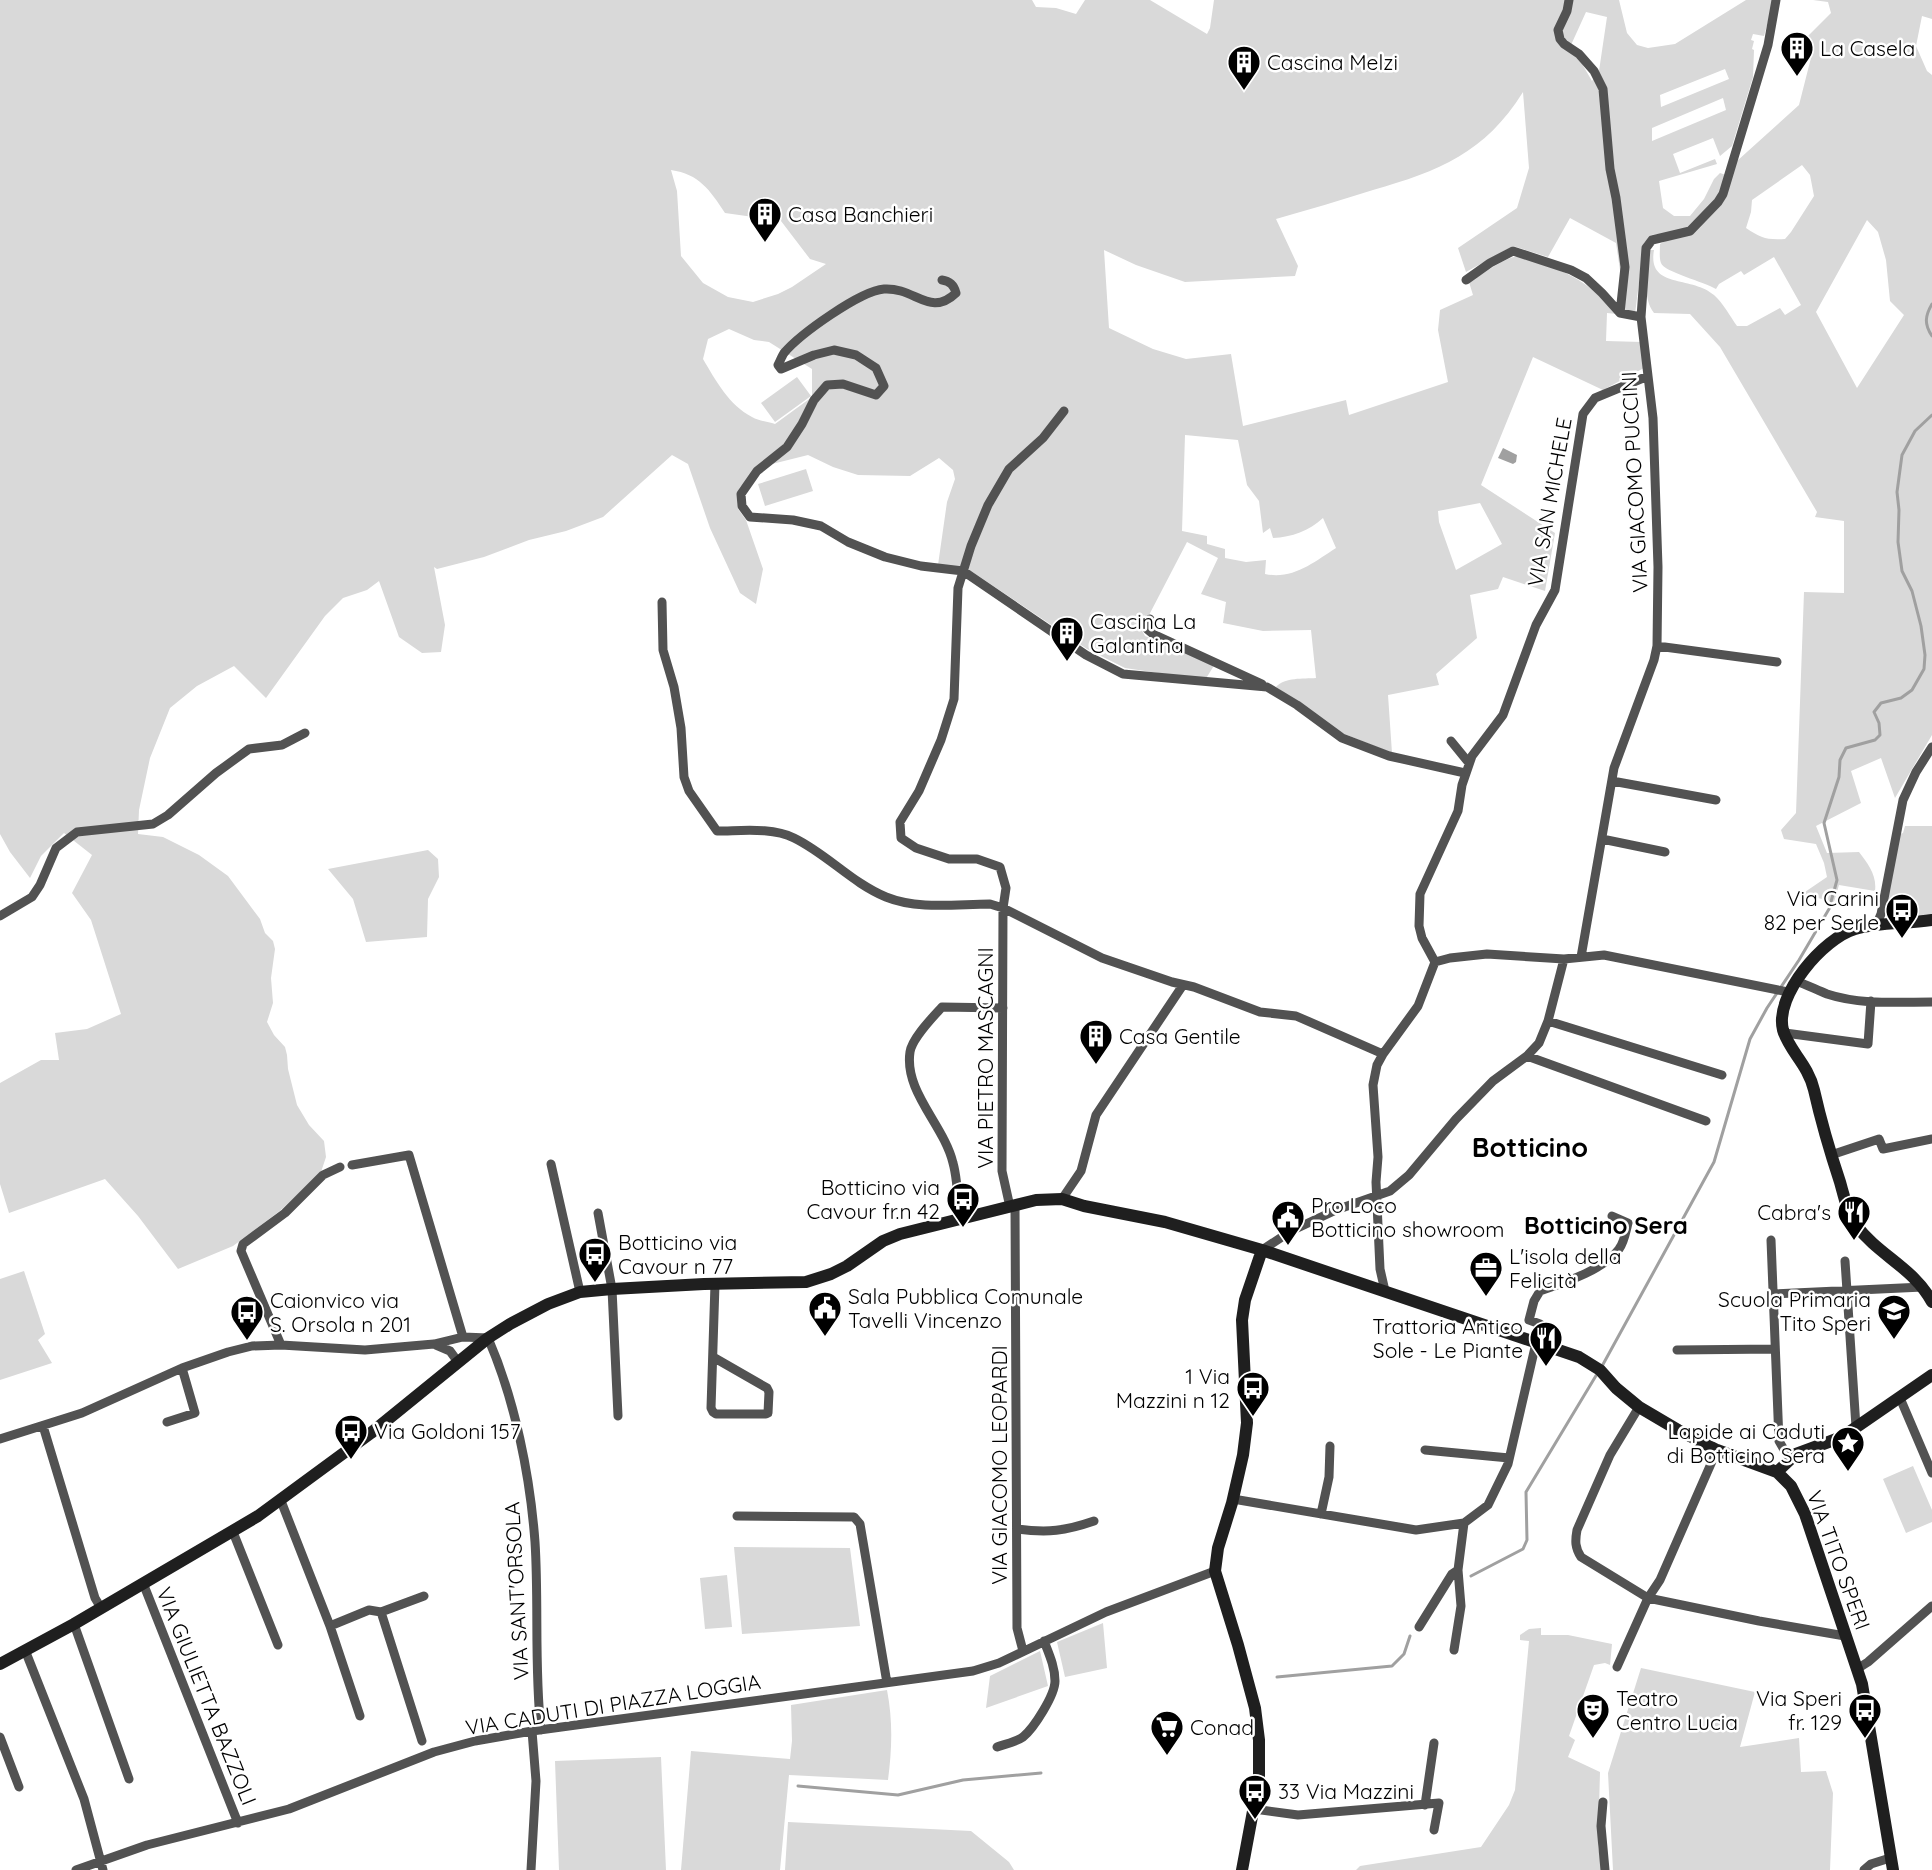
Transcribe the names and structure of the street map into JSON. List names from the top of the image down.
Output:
{
  "streets": {
    "street": [
      "VIA GIACOMO PUCCINI",
      "VIA SAN MICHELE",
      "VIA PIETRO MASCAGNI",
      "VIA GIACOMO LEOPARDI",
      "VIA TITO SPERI",
      "VIA SANT'ORSOLA",
      "VIA GIULIETTA BAZZOLI",
      "VIA CADUTI DI PIAZZA LOGGIA"
    ]
  },
  "crossings": [
    ["VIA GIACOMO PUCCINI", "VIA SAN MICHELE"],
    ["VIA PIETRO MASCAGNI", "VIA GIACOMO LEOPARDI"],
    ["VIA GIACOMO LEOPARDI", "VIA CADUTI DI PIAZZA LOGGIA"],
    ["VIA SANT'ORSOLA", "VIA CADUTI DI PIAZZA LOGGIA"],
    ["VIA GIULIETTA BAZZOLI", "VIA CADUTI DI PIAZZA LOGGIA"]
  ],
  "districts": ["Botticino", "Botticino Sera"],
  "places": {
    "building": [
      "La Casela",
      "Cascina Melzi",
      "Casa Banchieri",
      "Cascina La Galantina",
      "Casa Gentile"
    ],
    "bus stop": [
      "Via Carini 82 per Serle",
      "Botticino via Cavour fr.n 42",
      "Botticino via Cavour n 77",
      "Caionvico via S. Orsola n 201",
      "1 Via Mazzini n 12",
      "Via Goldoni 157",
      "Via Speri fr. 129",
      "33 Via Mazzini"
    ],
    "restaurant": ["Cabra's", "Trattoria Antico Sole - Le Piante"],
    "public building": ["Pro Loco Botticino showroom", "Sala Pubblica Comunale Tavelli Vincenzo"],
    "office": ["L'isola della Felicità"],
    "school or university": ["Scuola Primaria Tito Speri"],
    "place": ["Lapide ai Caduti di Botticino Sera"],
    "theatre": ["Teatro Centro Lucia"],
    "supermarket": ["Conad"]
  }
}
